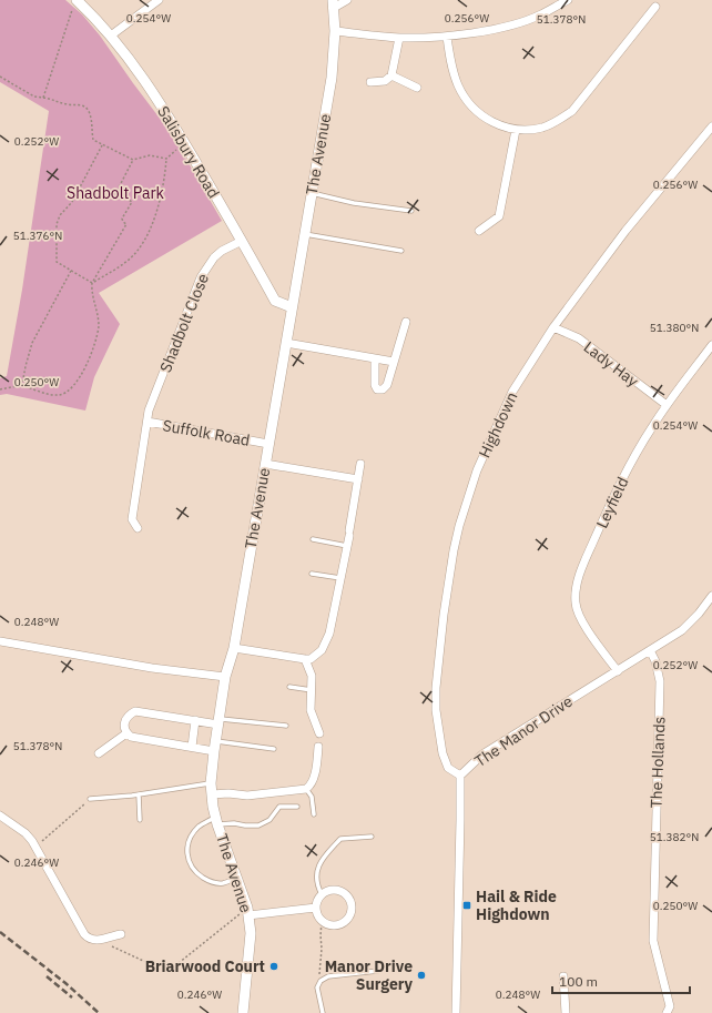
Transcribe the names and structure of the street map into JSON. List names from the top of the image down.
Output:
{
  "streets": {
    "street": [
      "Salisbury Road",
      "The Avenue",
      "Shadbolt Close",
      "Lady Hay",
      "Highdown",
      "Suffolk Road",
      "Leyfield",
      "The Manor Drive",
      "The Hollands"
    ]
  },
  "crossings": [
    ["Salisbury Road", "The Avenue"],
    ["Salisbury Road", "Shadbolt Close"],
    ["The Avenue", "Suffolk Road"],
    ["Shadbolt Close", "Suffolk Road"],
    ["Lady Hay", "Highdown"],
    ["Lady Hay", "Leyfield"],
    ["Highdown", "The Manor Drive"],
    ["Leyfield", "The Manor Drive"],
    ["The Manor Drive", "The Hollands"]
  ],
  "parks": ["Shadbolt Park"],
  "places": {
    "transit": ["Hail & Ride Highdown"],
    "other": ["Briarwood Court", "Manor Drive Surgery"]
  },
  "scale_bar": "100 m",
  "coordinates": [
    "0.254°W",
    "0.256°W",
    "51.378°N",
    "0.252°W",
    "51.376°N",
    "51.380°N",
    "0.250°W",
    "0.248°W",
    "51.382°N",
    "0.246°W"
  ]
}
